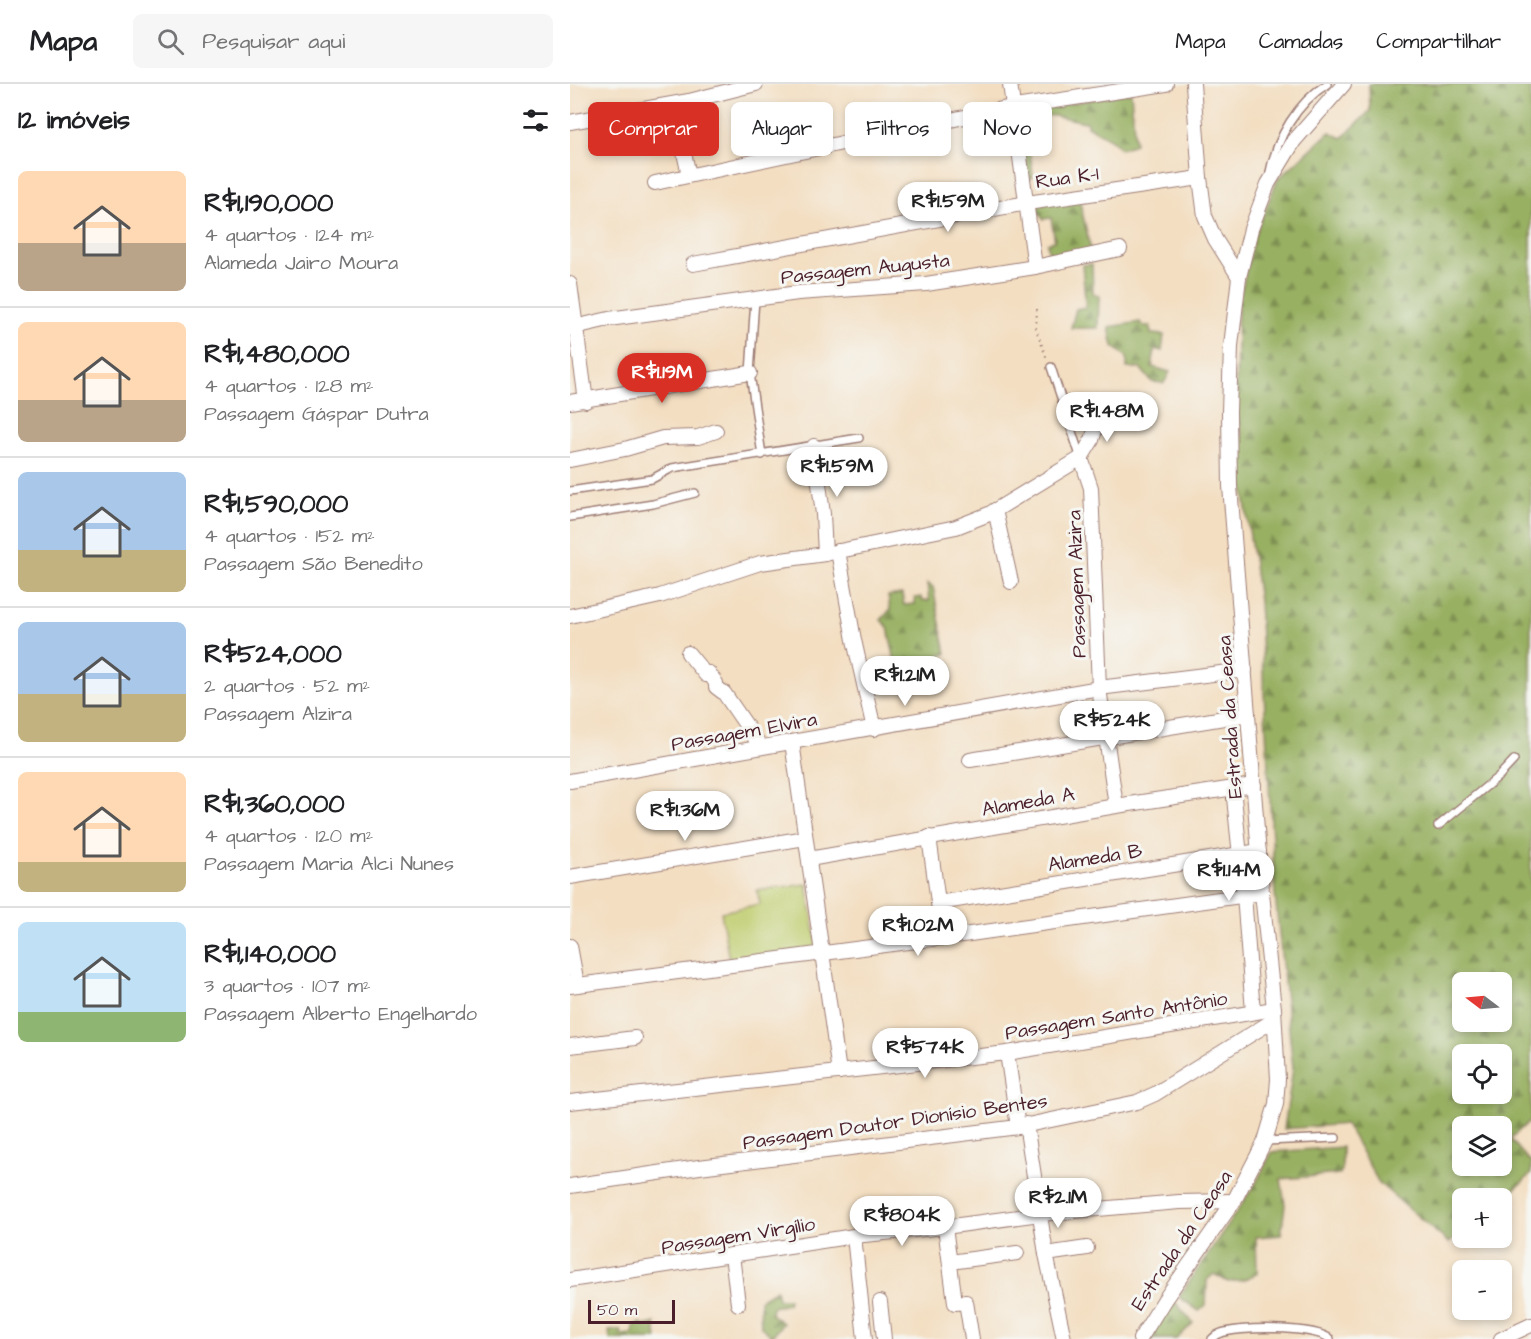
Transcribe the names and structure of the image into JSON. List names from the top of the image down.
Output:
{
  "streets": {
    "street": [
      "Rua K-1",
      "Passagem Augusta",
      "Passagem Alzira",
      "Estrada da Ceasa",
      "Passagem Elvira",
      "Alameda A",
      "Alameda B",
      "Passagem Santo Antônio",
      "Passagem Doutor Dionísio Bentes",
      "Passagem Virgílio"
    ]
  },
  "crossings": [
    ["Passagem Alzira", "Passagem Elvira"],
    ["Passagem Alzira", "Alameda A"],
    ["Estrada da Ceasa", "Passagem Elvira"],
    ["Estrada da Ceasa", "Alameda A"],
    ["Estrada da Ceasa", "Alameda B"],
    ["Estrada da Ceasa", "Passagem Santo Antônio"],
    ["Estrada da Ceasa", "Passagem Doutor Dionísio Bentes"],
    ["Estrada da Ceasa", "Passagem Virgílio"],
    ["Passagem Santo Antônio", "Passagem Doutor Dionísio Bentes"]
  ],
  "scale_bar": "50 m",
  "north": "left",
  "page": {
    "header": "Mapa",
    "search": "Pesquisar aqui",
    "nav": ["Mapa", "Camadas", "Compartilhar"],
    "heading": "12 imóveis",
    "chip": [
      "Comprar",
      "Alugar",
      "Filtros",
      "Novo"
    ],
    "list": [
      {
        "name": "R$1,190,000",
        "note": "4 quartos · 124 m² · Alameda Jairo Moura"
      },
      {
        "name": "R$1,480,000",
        "note": "4 quartos · 128 m² · Passagem Gáspar Dutra"
      },
      {
        "name": "R$1,590,000",
        "note": "4 quartos · 152 m² · Passagem São Benedito"
      },
      {
        "name": "R$524,000",
        "note": "2 quartos · 52 m² · Passagem Alzira"
      },
      {
        "name": "R$1,360,000",
        "note": "4 quartos · 120 m² · Passagem Maria Alci Nunes"
      },
      {
        "name": "R$1,140,000",
        "note": "3 quartos · 107 m² · Passagem Alberto Engelhardo"
      }
    ],
    "price": [
      "R$1.59M",
      "R$1.19M",
      "R$1.48M",
      "R$1.59M",
      "R$1.21M",
      "R$524K",
      "R$1.36M",
      "R$1.14M",
      "R$1.02M",
      "R$574K",
      "R$2.1M",
      "R$804K"
    ],
    "map_buttons": ["+", "−"],
    "scale": "50 m"
  }
}
